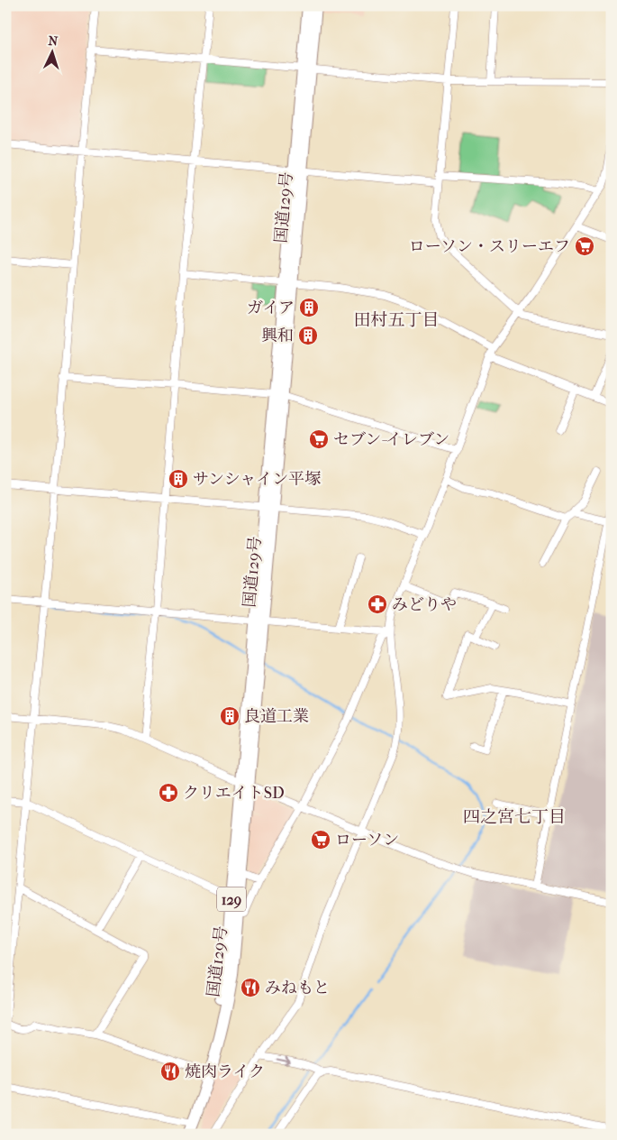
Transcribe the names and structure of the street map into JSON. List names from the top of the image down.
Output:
{
  "streets": {
    "highway": ["国道129号", "129"]
  },
  "districts": ["田村五丁目", "四之宮七丁目"],
  "places": {
    "supermarket": ["ローソン・スリーエフ", "セブン-イレブン", "ローソン"],
    "building": [
      "ガイア",
      "興和",
      "サンシャイン平塚",
      "良道工業"
    ],
    "pharmacy": ["みどりや", "クリエイトSD"],
    "restaurant": ["みねもと", "焼肉ライク"]
  },
  "north": "top"
}
